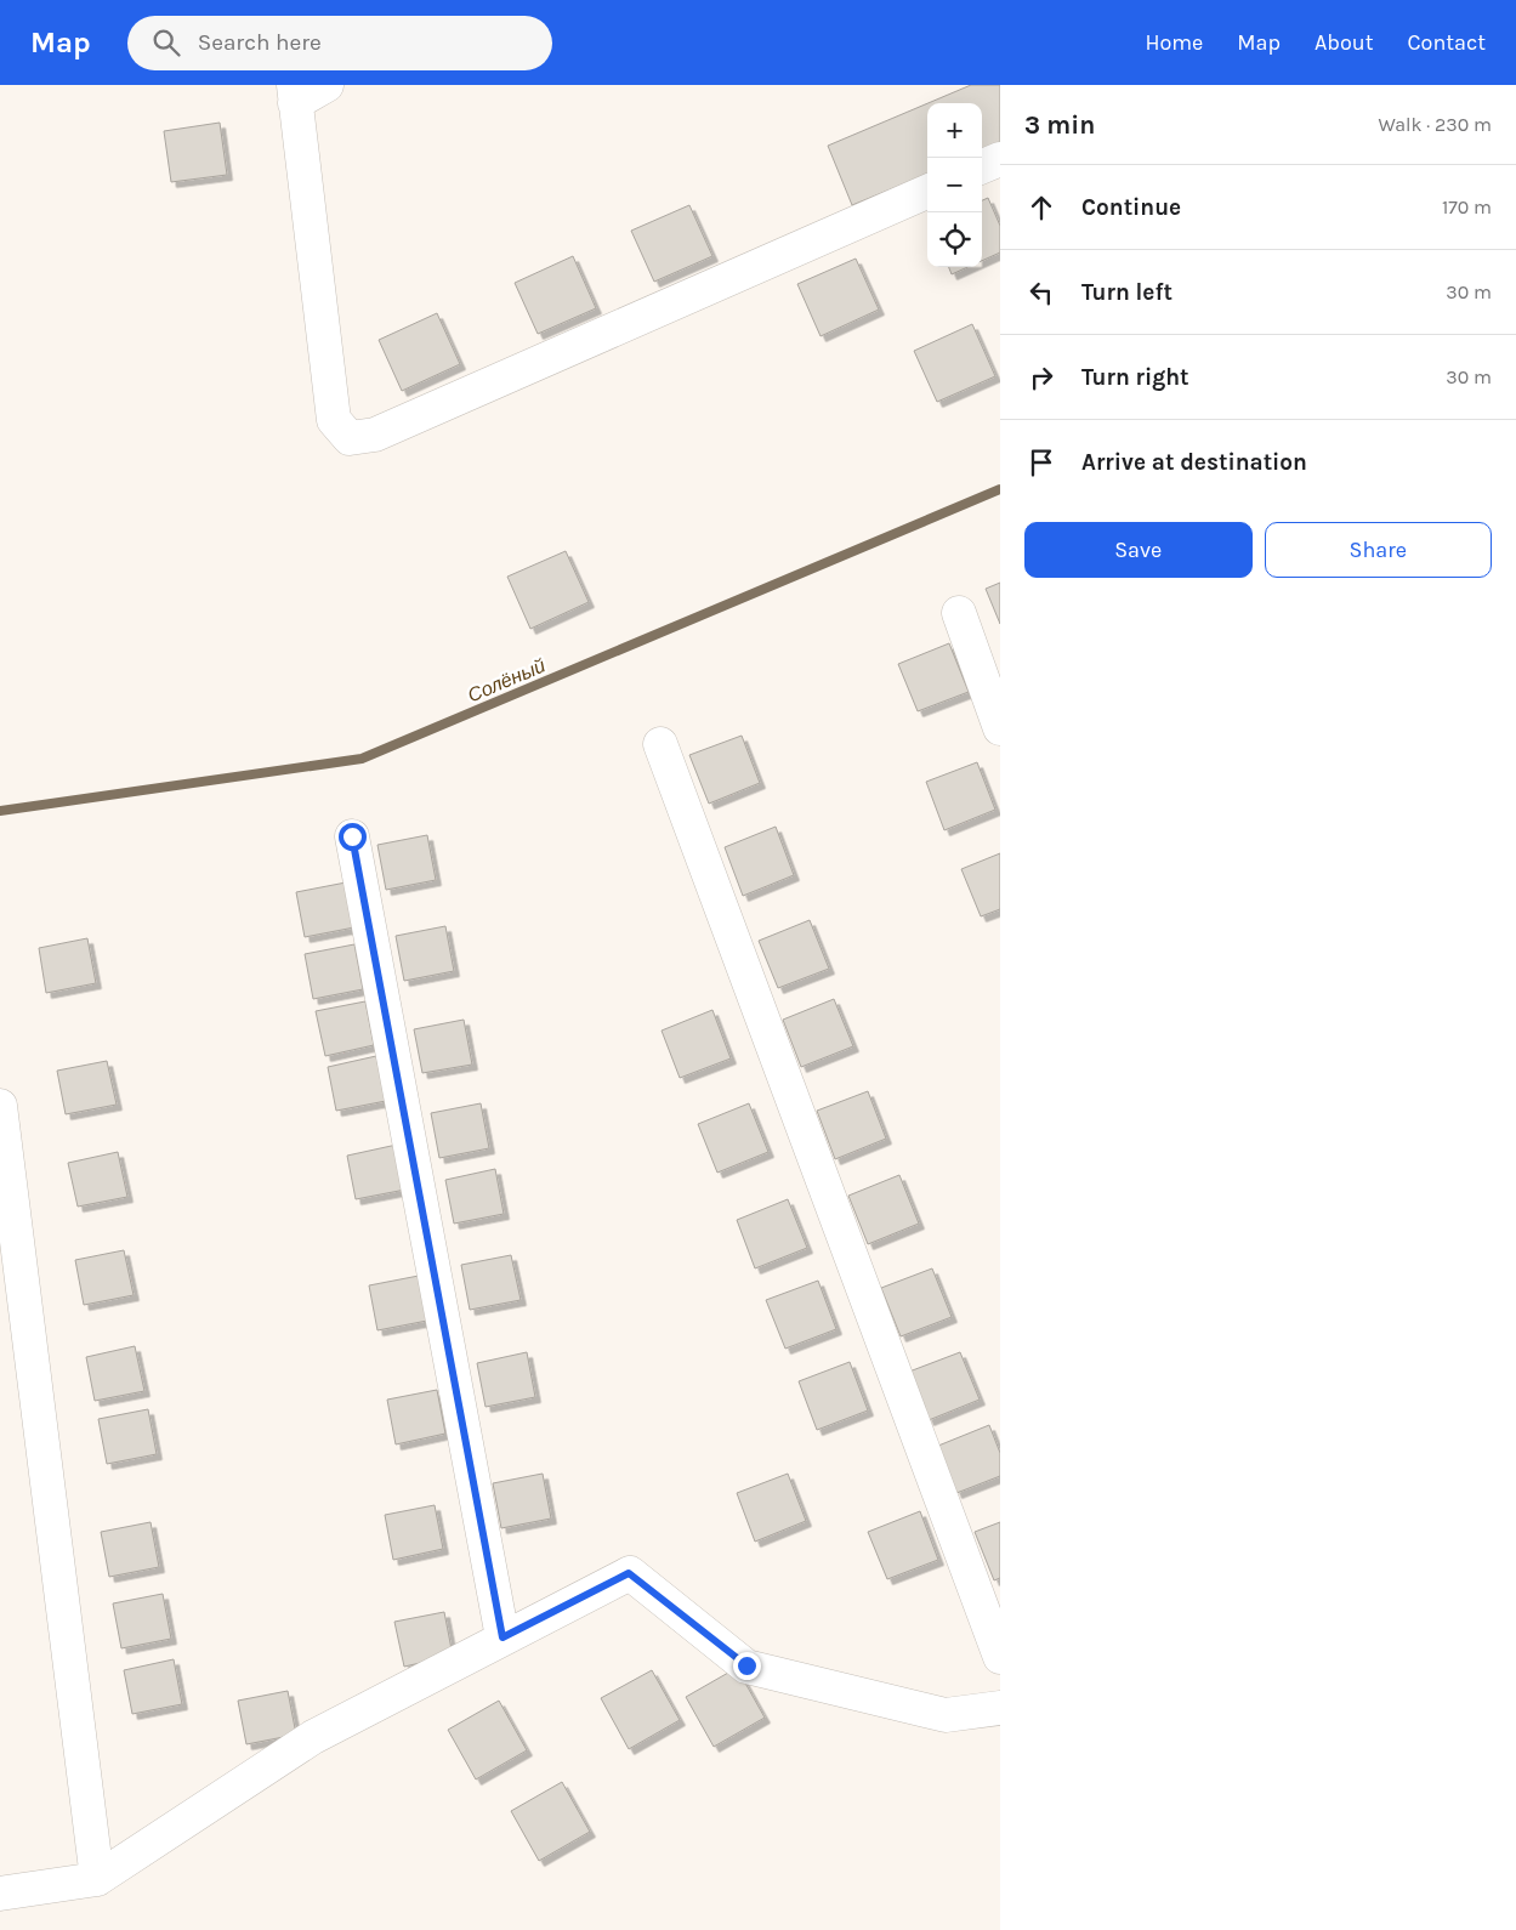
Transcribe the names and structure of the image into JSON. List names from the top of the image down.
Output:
{
  "water": ["Солёный"],
  "page": {
    "header": "Map",
    "search": "Search here",
    "nav": [
      "Home",
      "Map",
      "About",
      "Contact"
    ],
    "heading": ["3 min", "Walk · 230 m"],
    "map_buttons": ["+", "−"],
    "list": [
      ["Continue", "170 m"],
      ["Turn left", "30 m"],
      ["Turn right", "30 m"],
      "Arrive at destination"
    ],
    "buttons": ["Save", "Share"]
  }
}
